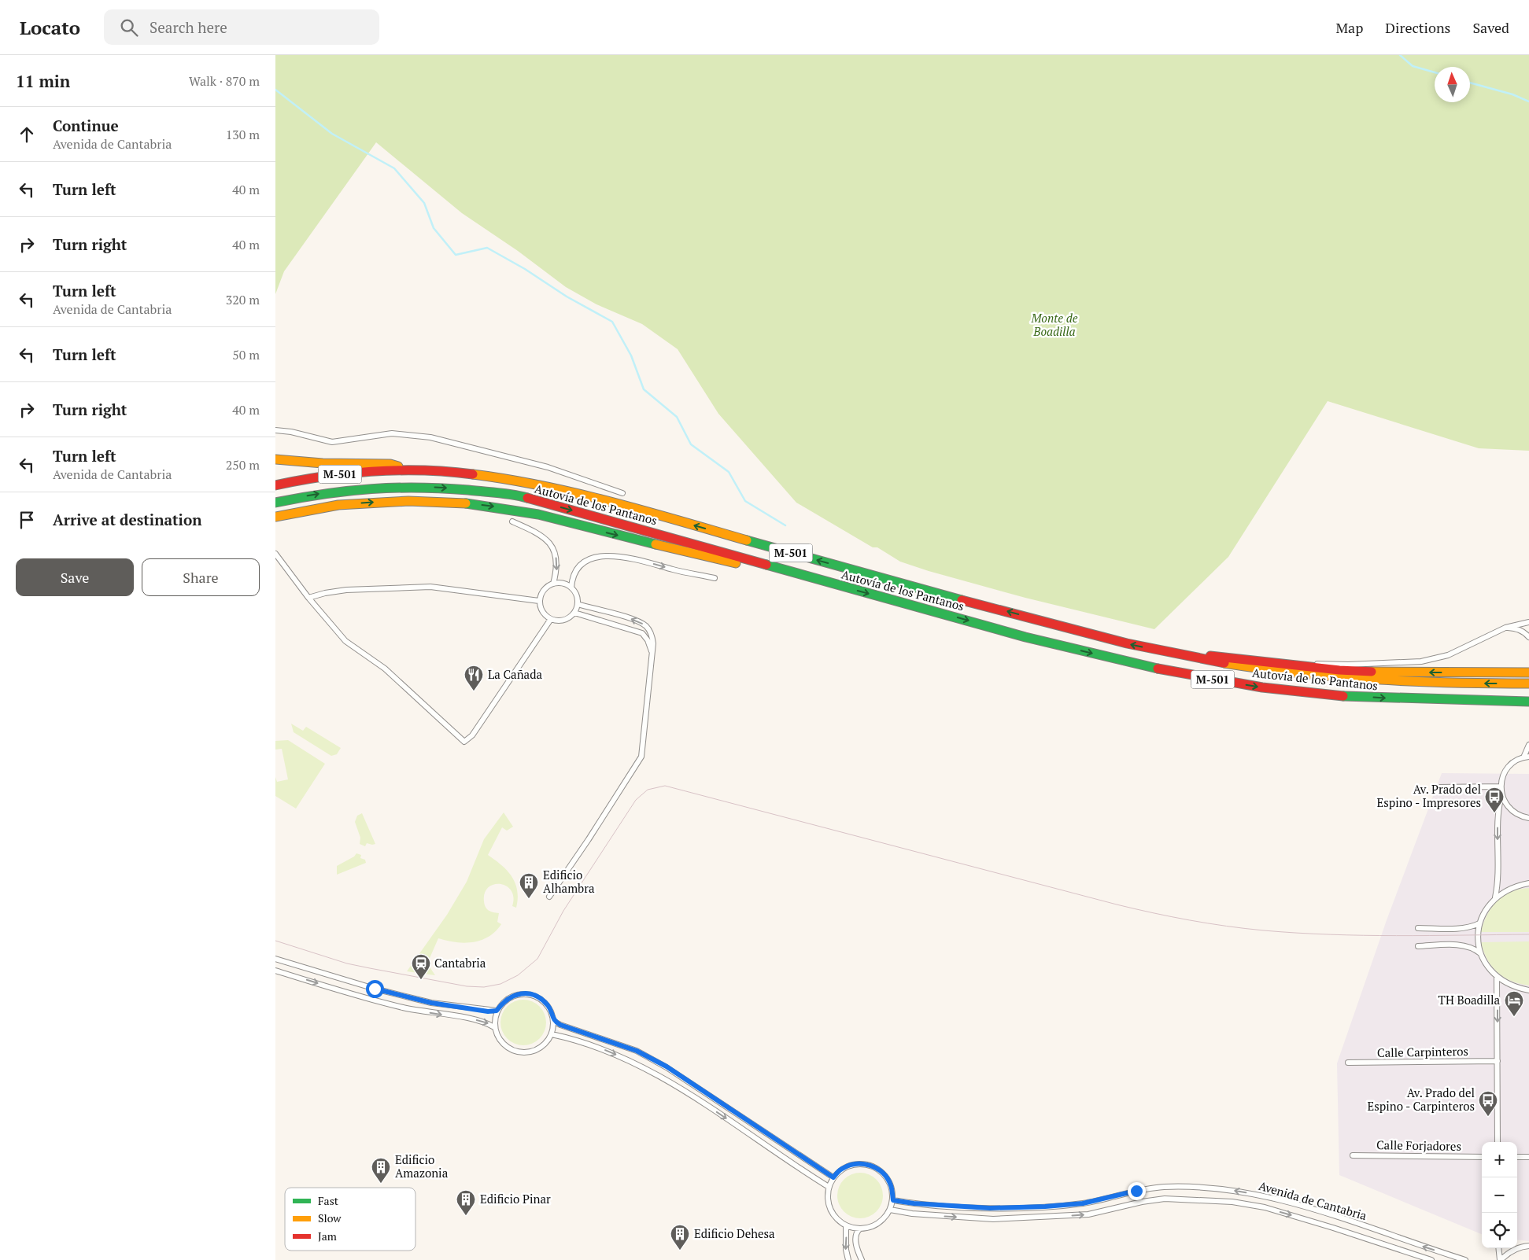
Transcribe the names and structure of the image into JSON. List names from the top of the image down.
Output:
{
  "streets": {
    "highway": ["M-501", "Autovía de los Pantanos"],
    "street": ["Calle Carpinteros", "Calle Forjadores", "Avenida de Cantabria"]
  },
  "parks": ["Monte de Boadilla"],
  "places": {
    "restaurant": ["La Cañada"],
    "bus stop": ["Av. Prado del Espino - Impresores", "Av. Prado del Espino - Carpinteros"],
    "building": [
      "Edificio Alhambra",
      "Edificio Amazonia",
      "Edificio Pinar",
      "Edificio Dehesa"
    ],
    "station": ["Cantabria"],
    "hotel": ["TH Boadilla"]
  },
  "legend": ["Fast", "Slow", "Jam"],
  "north": "top",
  "page": {
    "header": "Locato",
    "search": "Search here",
    "nav": ["Map", "Directions", "Saved"],
    "heading": ["11 min", "Walk · 870 m"],
    "list": [
      ["Continue", "Avenida de Cantabria", "130 m"],
      ["Turn left", "40 m"],
      ["Turn right", "40 m"],
      ["Turn left", "Avenida de Cantabria", "320 m"],
      ["Turn left", "50 m"],
      ["Turn right", "40 m"],
      ["Turn left", "Avenida de Cantabria", "250 m"],
      "Arrive at destination"
    ],
    "buttons": ["Save", "Share"],
    "map_buttons": ["+", "−"]
  }
}
